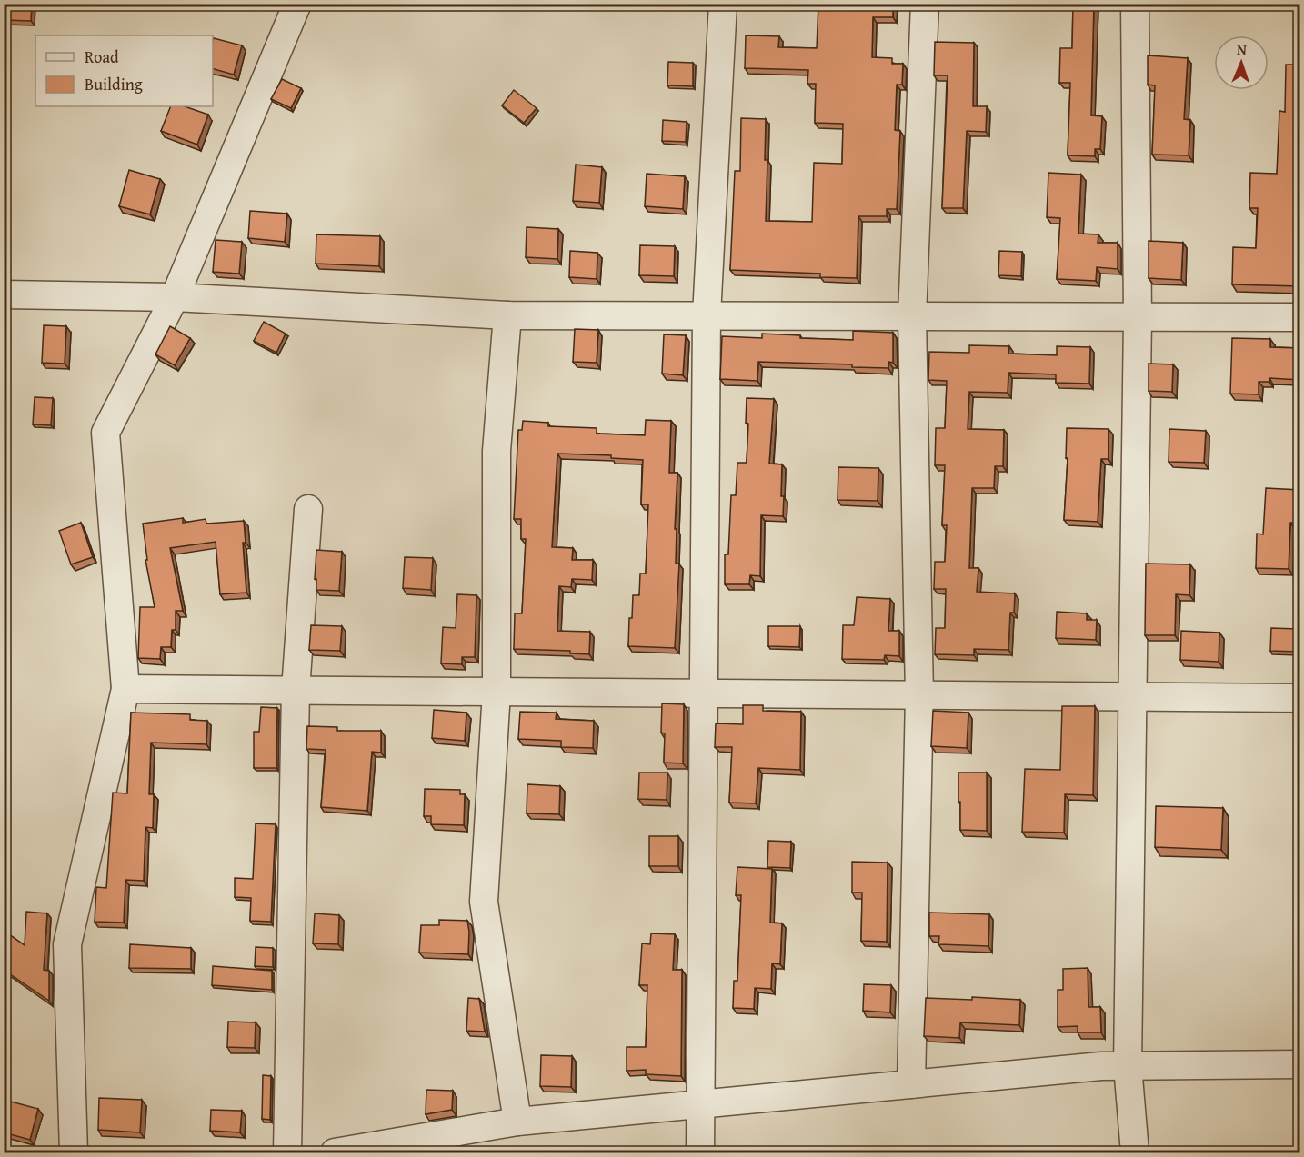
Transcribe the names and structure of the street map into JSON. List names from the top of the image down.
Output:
{
  "legend": ["Road", "Building"],
  "north": "top"
}
